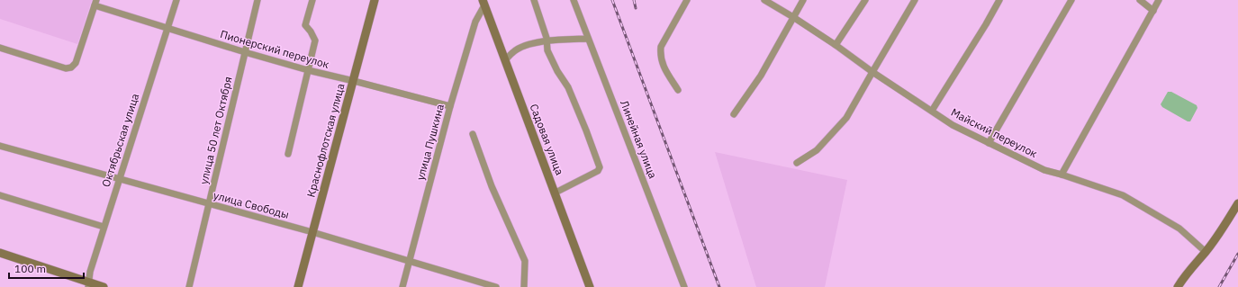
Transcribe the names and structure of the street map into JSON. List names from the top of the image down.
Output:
{
  "streets": {
    "street": [
      "Пионерский переулок",
      "улица 50 лет Октября",
      "Майский переулок",
      "Садовая улица",
      "Линейная улица",
      "Октябрьская улица",
      "Краснофлотская улица",
      "улица Пушкина",
      "улица Свободы"
    ]
  },
  "crossings": [
    ["Пионерский переулок", "улица 50 лет Октября"],
    ["Пионерский переулок", "Октябрьская улица"],
    ["Пионерский переулок", "Краснофлотская улица"],
    ["Пионерский переулок", "улица Пушкина"],
    ["улица 50 лет Октября", "улица Свободы"],
    ["Садовая улица", "улица Пушкина"],
    ["Октябрьская улица", "улица Свободы"],
    ["Краснофлотская улица", "улица Свободы"],
    ["улица Пушкина", "улица Свободы"]
  ],
  "scale_bar": "100 m"
}
